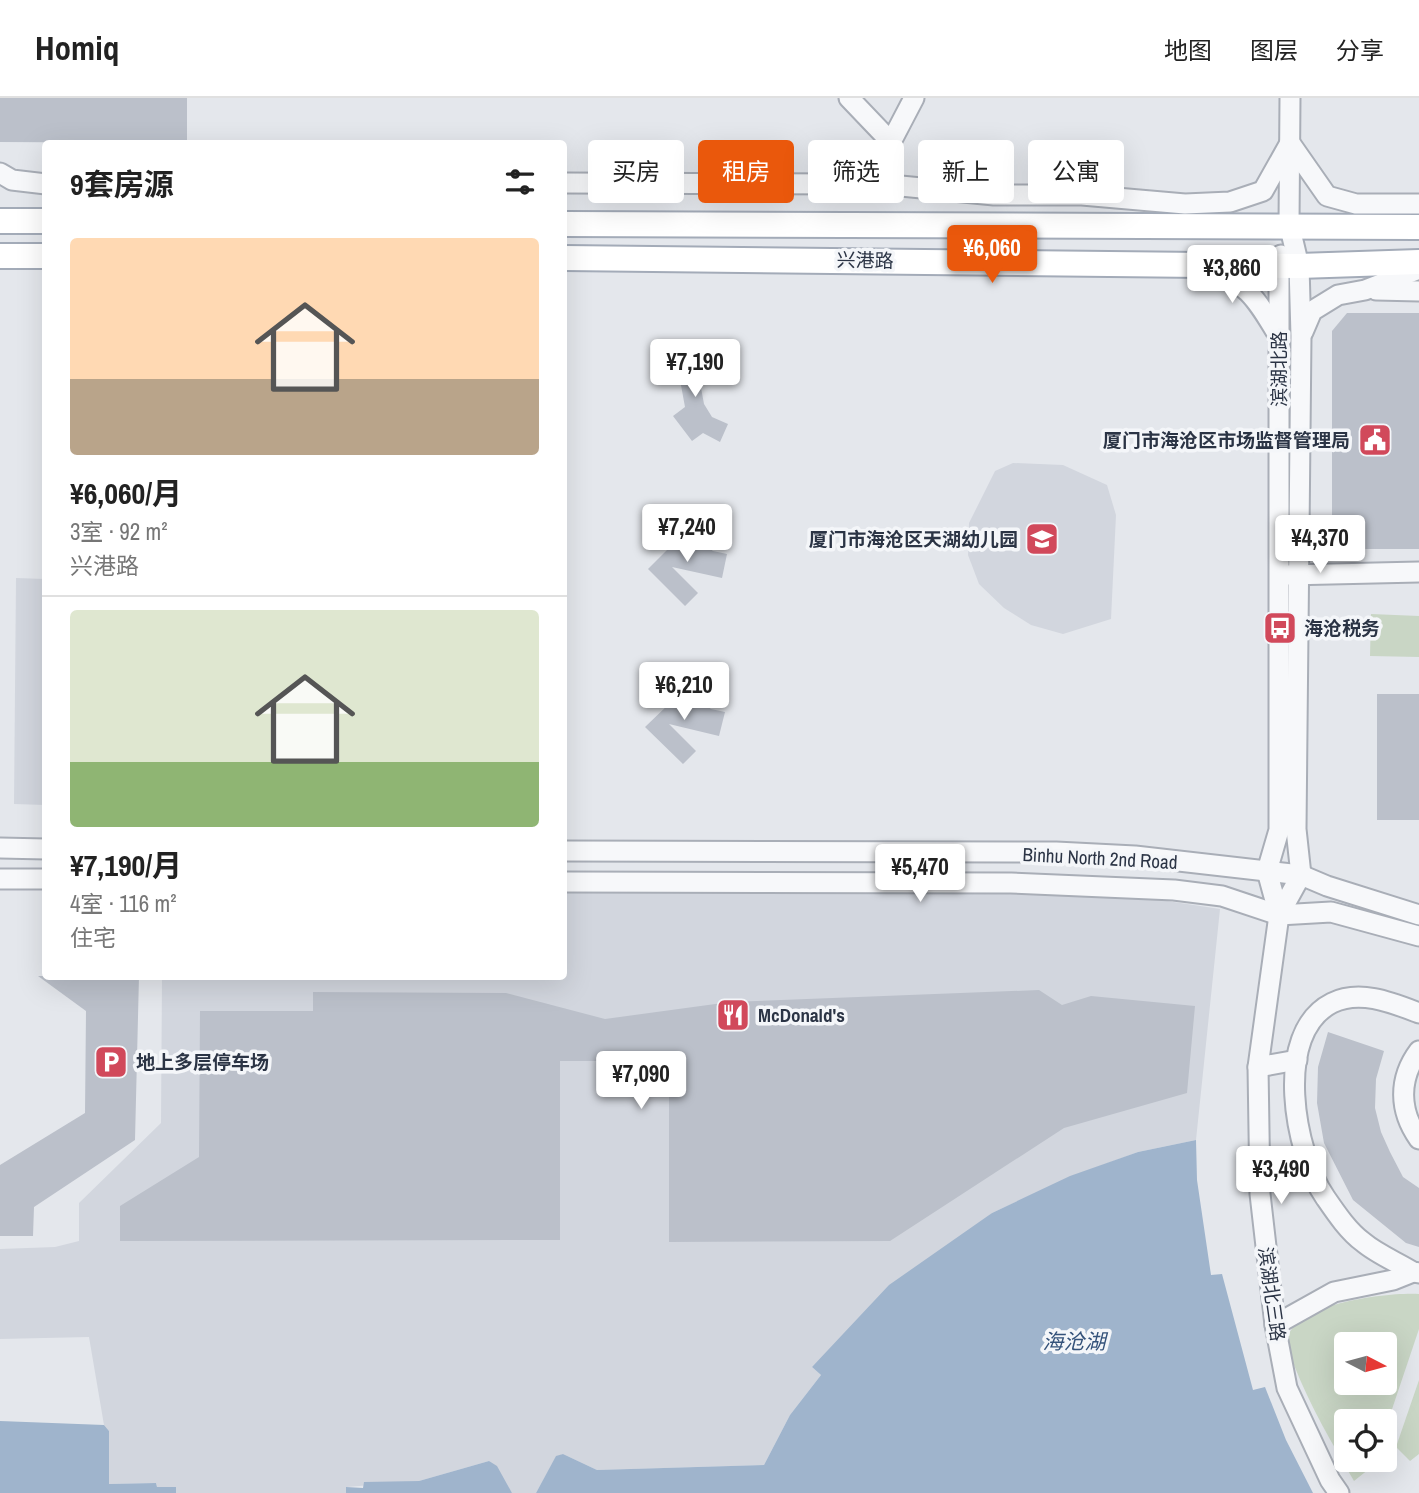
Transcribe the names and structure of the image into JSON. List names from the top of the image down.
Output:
{
  "streets": {
    "main road": ["兴港路"],
    "street": ["滨湖北路", "Binhu North 2nd Road", "滨湖北三路"]
  },
  "crossings": [
    ["兴港路", "滨湖北路"],
    ["滨湖北路", "Binhu North 2nd Road"],
    ["Binhu North 2nd Road", "滨湖北三路"]
  ],
  "water": ["海沧湖"],
  "places": {
    "public building": ["厦门市海沧区市场监督管理局"],
    "school or university": ["厦门市海沧区天湖幼儿园"],
    "bus stop": ["海沧税务"],
    "restaurant": ["McDonald's"],
    "parking": ["地上多层停车场"]
  },
  "north": "right",
  "page": {
    "header": "Homiq",
    "nav": ["地图", "图层", "分享"],
    "chip": [
      "买房",
      "租房",
      "筛选",
      "新上",
      "公寓"
    ],
    "heading": "9套房源",
    "list": [
      {
        "name": "¥6,060/月",
        "note": "3室 · 92 m² · 兴港路"
      },
      {
        "name": "¥7,190/月",
        "note": "4室 · 116 m² · 住宅"
      }
    ],
    "price": [
      "¥6,060",
      "¥3,860",
      "¥7,190",
      "¥7,240",
      "¥4,370",
      "¥6,210",
      "¥5,470",
      "¥7,090",
      "¥3,490"
    ]
  }
}
